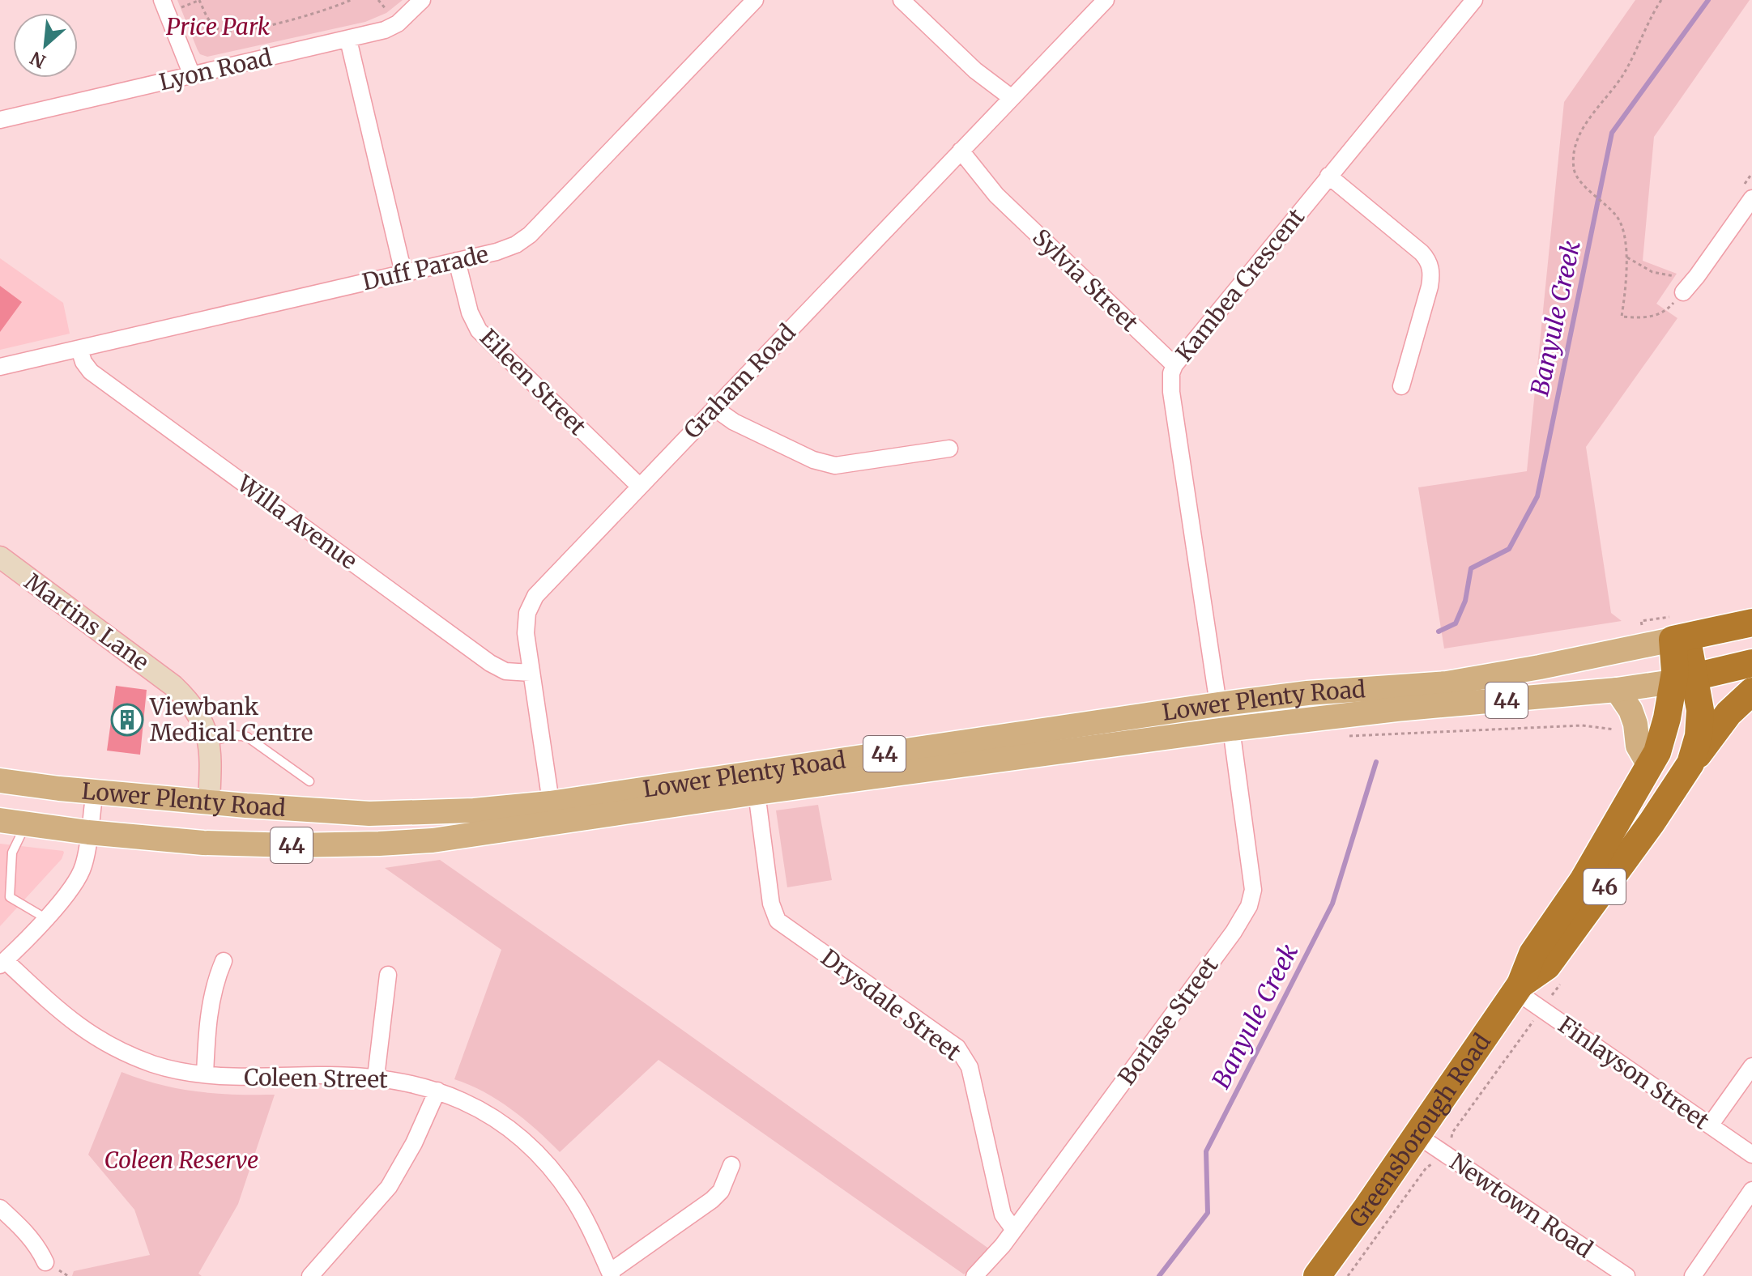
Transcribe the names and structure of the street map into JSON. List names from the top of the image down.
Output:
{
  "streets": {
    "highway": [
      "44",
      "Lower Plenty Road",
      "46",
      "Greensborough Road"
    ],
    "street": [
      "Lyon Road",
      "Duff Parade",
      "Sylvia Street",
      "Kambea Crescent",
      "Graham Road",
      "Eileen Street",
      "Willa Avenue",
      "Martins Lane",
      "Drysdale Street",
      "Borlase Street",
      "Finlayson Street",
      "Coleen Street",
      "Newtown Road"
    ]
  },
  "crossings": [
    ["Duff Parade", "Eileen Street"],
    ["Duff Parade", "Willa Avenue"],
    ["Sylvia Street", "Kambea Crescent"],
    ["Sylvia Street", "Graham Road"],
    ["Kambea Crescent", "Lower Plenty Road"],
    ["Graham Road", "Eileen Street"],
    ["Graham Road", "Willa Avenue"],
    ["Graham Road", "Lower Plenty Road"],
    ["Martins Lane", "Lower Plenty Road"],
    ["Lower Plenty Road", "Drysdale Street"],
    ["Lower Plenty Road", "Borlase Street"],
    ["Lower Plenty Road", "Greensborough Road"],
    ["46", "Greensborough Road"],
    ["Drysdale Street", "Borlase Street"],
    ["Finlayson Street", "Greensborough Road"],
    ["Greensborough Road", "Newtown Road"]
  ],
  "water": ["Banyule Creek"],
  "parks": ["Price Park", "Coleen Reserve"],
  "places": {
    "building": ["Viewbank Medical Centre"]
  },
  "north": "bottom left"
}
